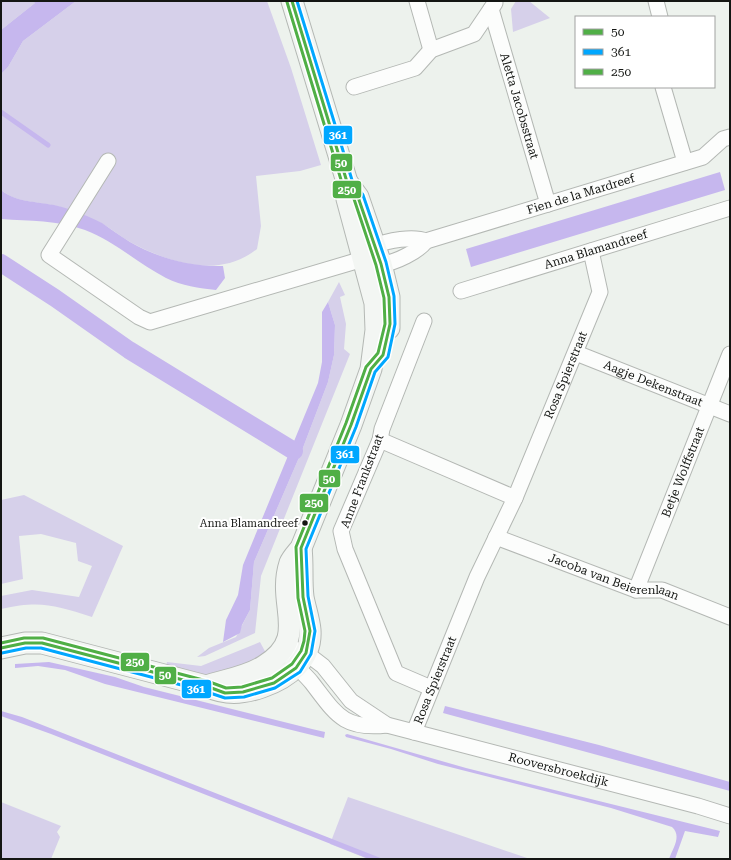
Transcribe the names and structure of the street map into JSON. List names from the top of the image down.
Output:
{
  "streets": {
    "street": [
      "Aletta Jacobsstraat",
      "Fien de la Mardreef",
      "Anna Blamandreef",
      "Rosa Spierstraat",
      "Aagje Dekenstraat",
      "Betje Wolffstraat",
      "Anne Frankstraat",
      "Jacoba van Beierenlaan",
      "Rooversbroekdijk"
    ]
  },
  "crossings": [
    ["Aletta Jacobsstraat", "Fien de la Mardreef"],
    ["Anna Blamandreef", "Rosa Spierstraat"],
    ["Rosa Spierstraat", "Aagje Dekenstraat"],
    ["Rosa Spierstraat", "Anne Frankstraat"],
    ["Rosa Spierstraat", "Jacoba van Beierenlaan"],
    ["Rosa Spierstraat", "Rooversbroekdijk"],
    ["Aagje Dekenstraat", "Betje Wolffstraat"],
    ["Betje Wolffstraat", "Jacoba van Beierenlaan"]
  ],
  "places": ["Anna Blamandreef"],
  "lines": ["transit line 50", "transit line 361", "transit line 250"],
  "legend": ["50", "361", "250"]
}
